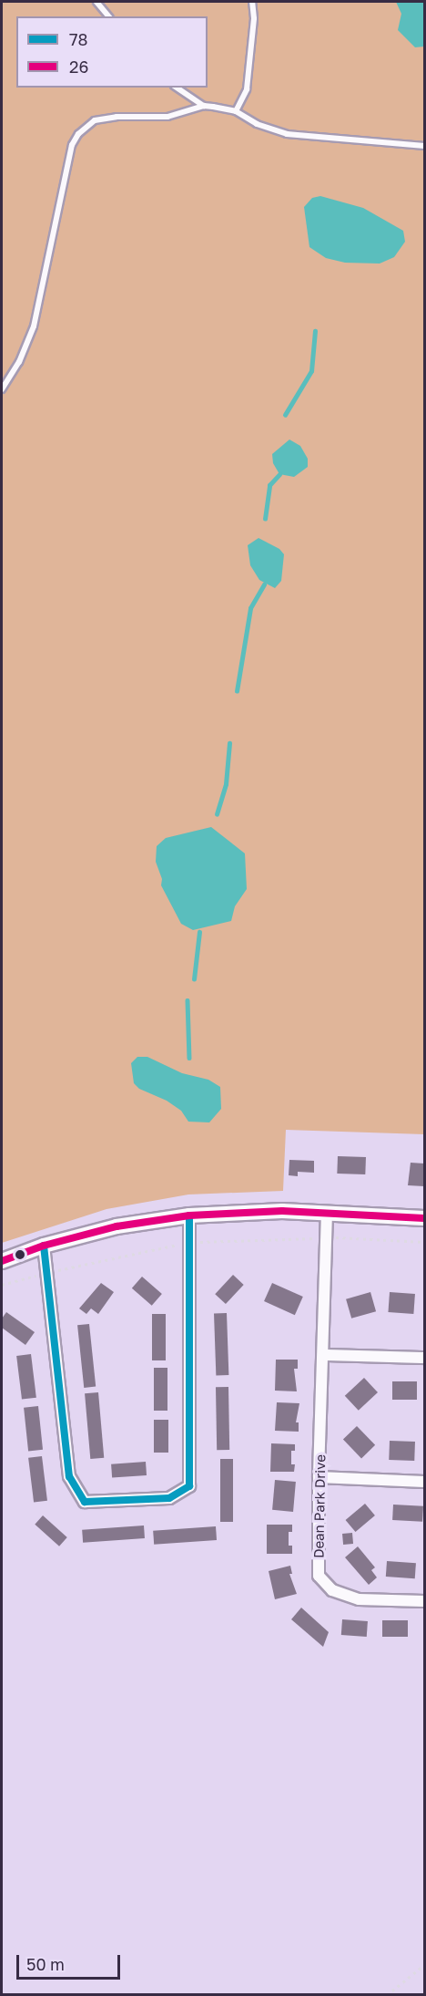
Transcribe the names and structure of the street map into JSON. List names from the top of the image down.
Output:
{
  "streets": {
    "street": ["Dean Park Drive"]
  },
  "lines": ["transit line 26", "transit line 78"],
  "legend": ["78", "26"],
  "scale_bar": "50 m"
}
